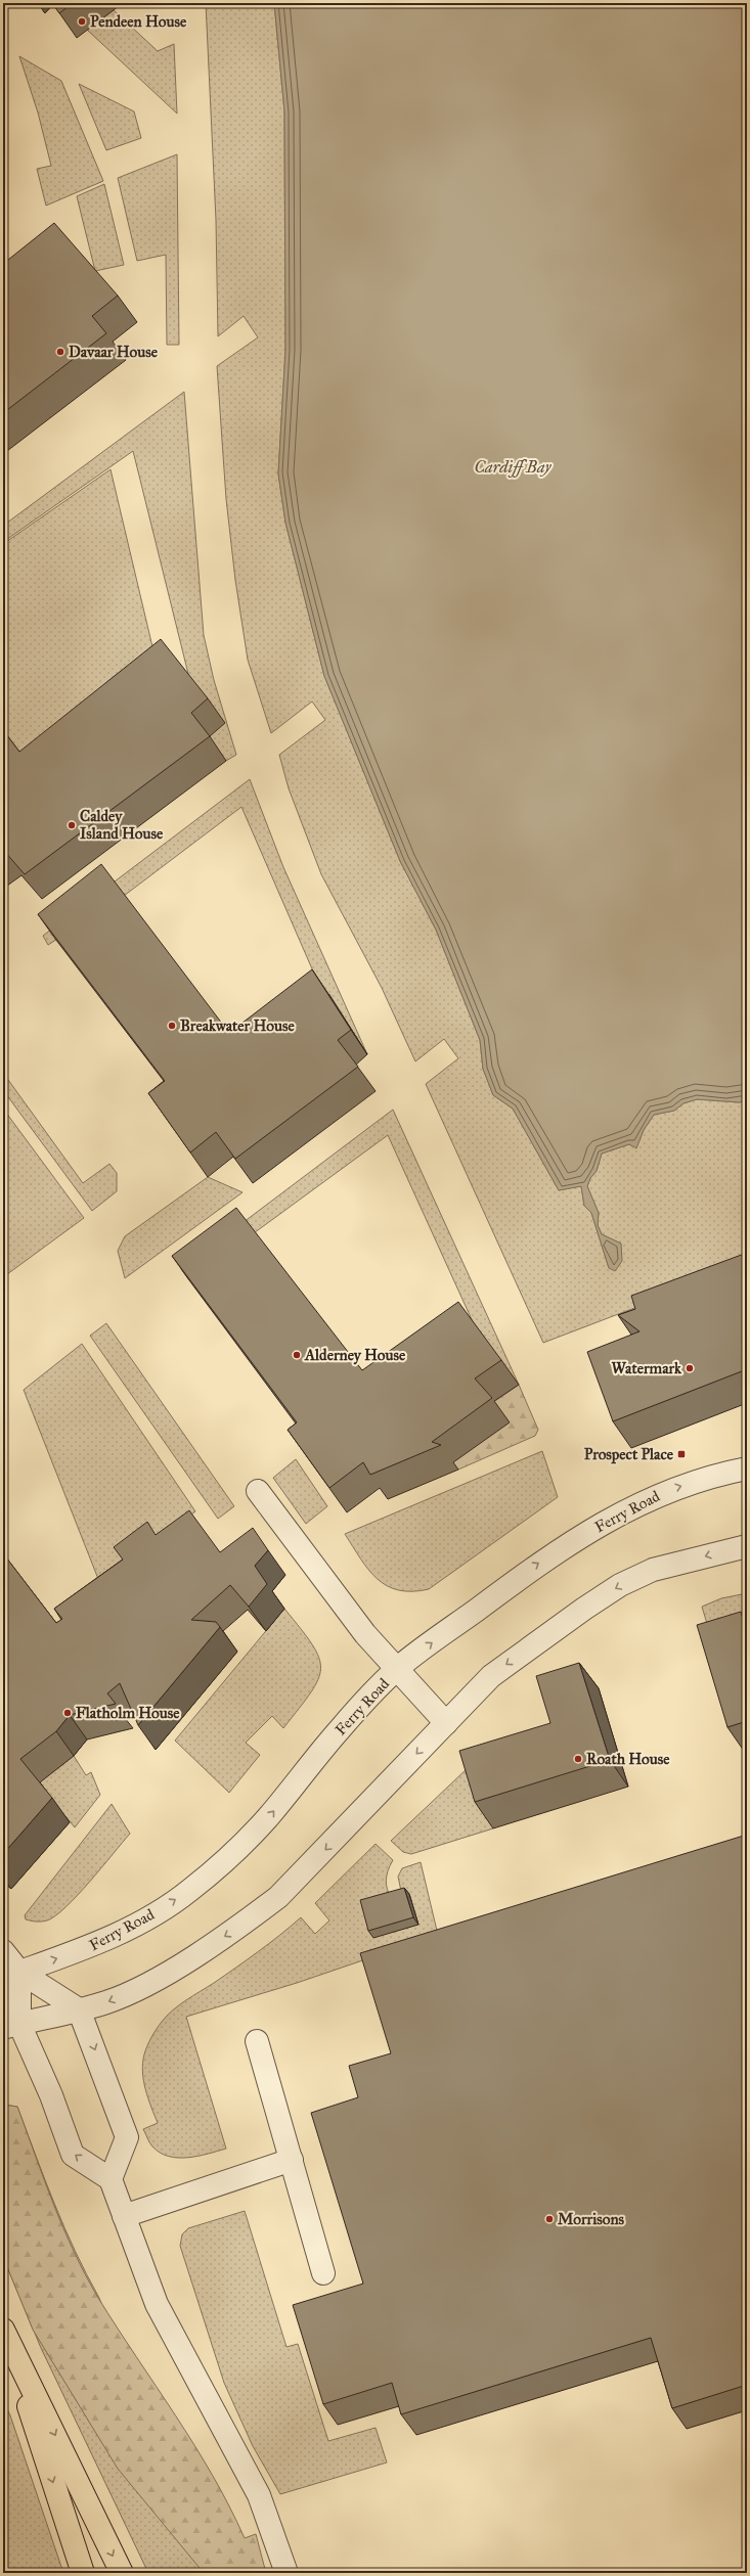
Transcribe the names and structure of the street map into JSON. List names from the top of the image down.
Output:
{
  "streets": {
    "street": ["Ferry Road"]
  },
  "water": ["Cardiff Bay"],
  "places": {
    "other": [
      "Pendeen House",
      "Davaar House",
      "Caldey Island House",
      "Breakwater House",
      "Alderney House",
      "Watermark",
      "Flatholm House",
      "Roath House",
      "Morrisons"
    ],
    "transit": ["Prospect Place"]
  }
}
